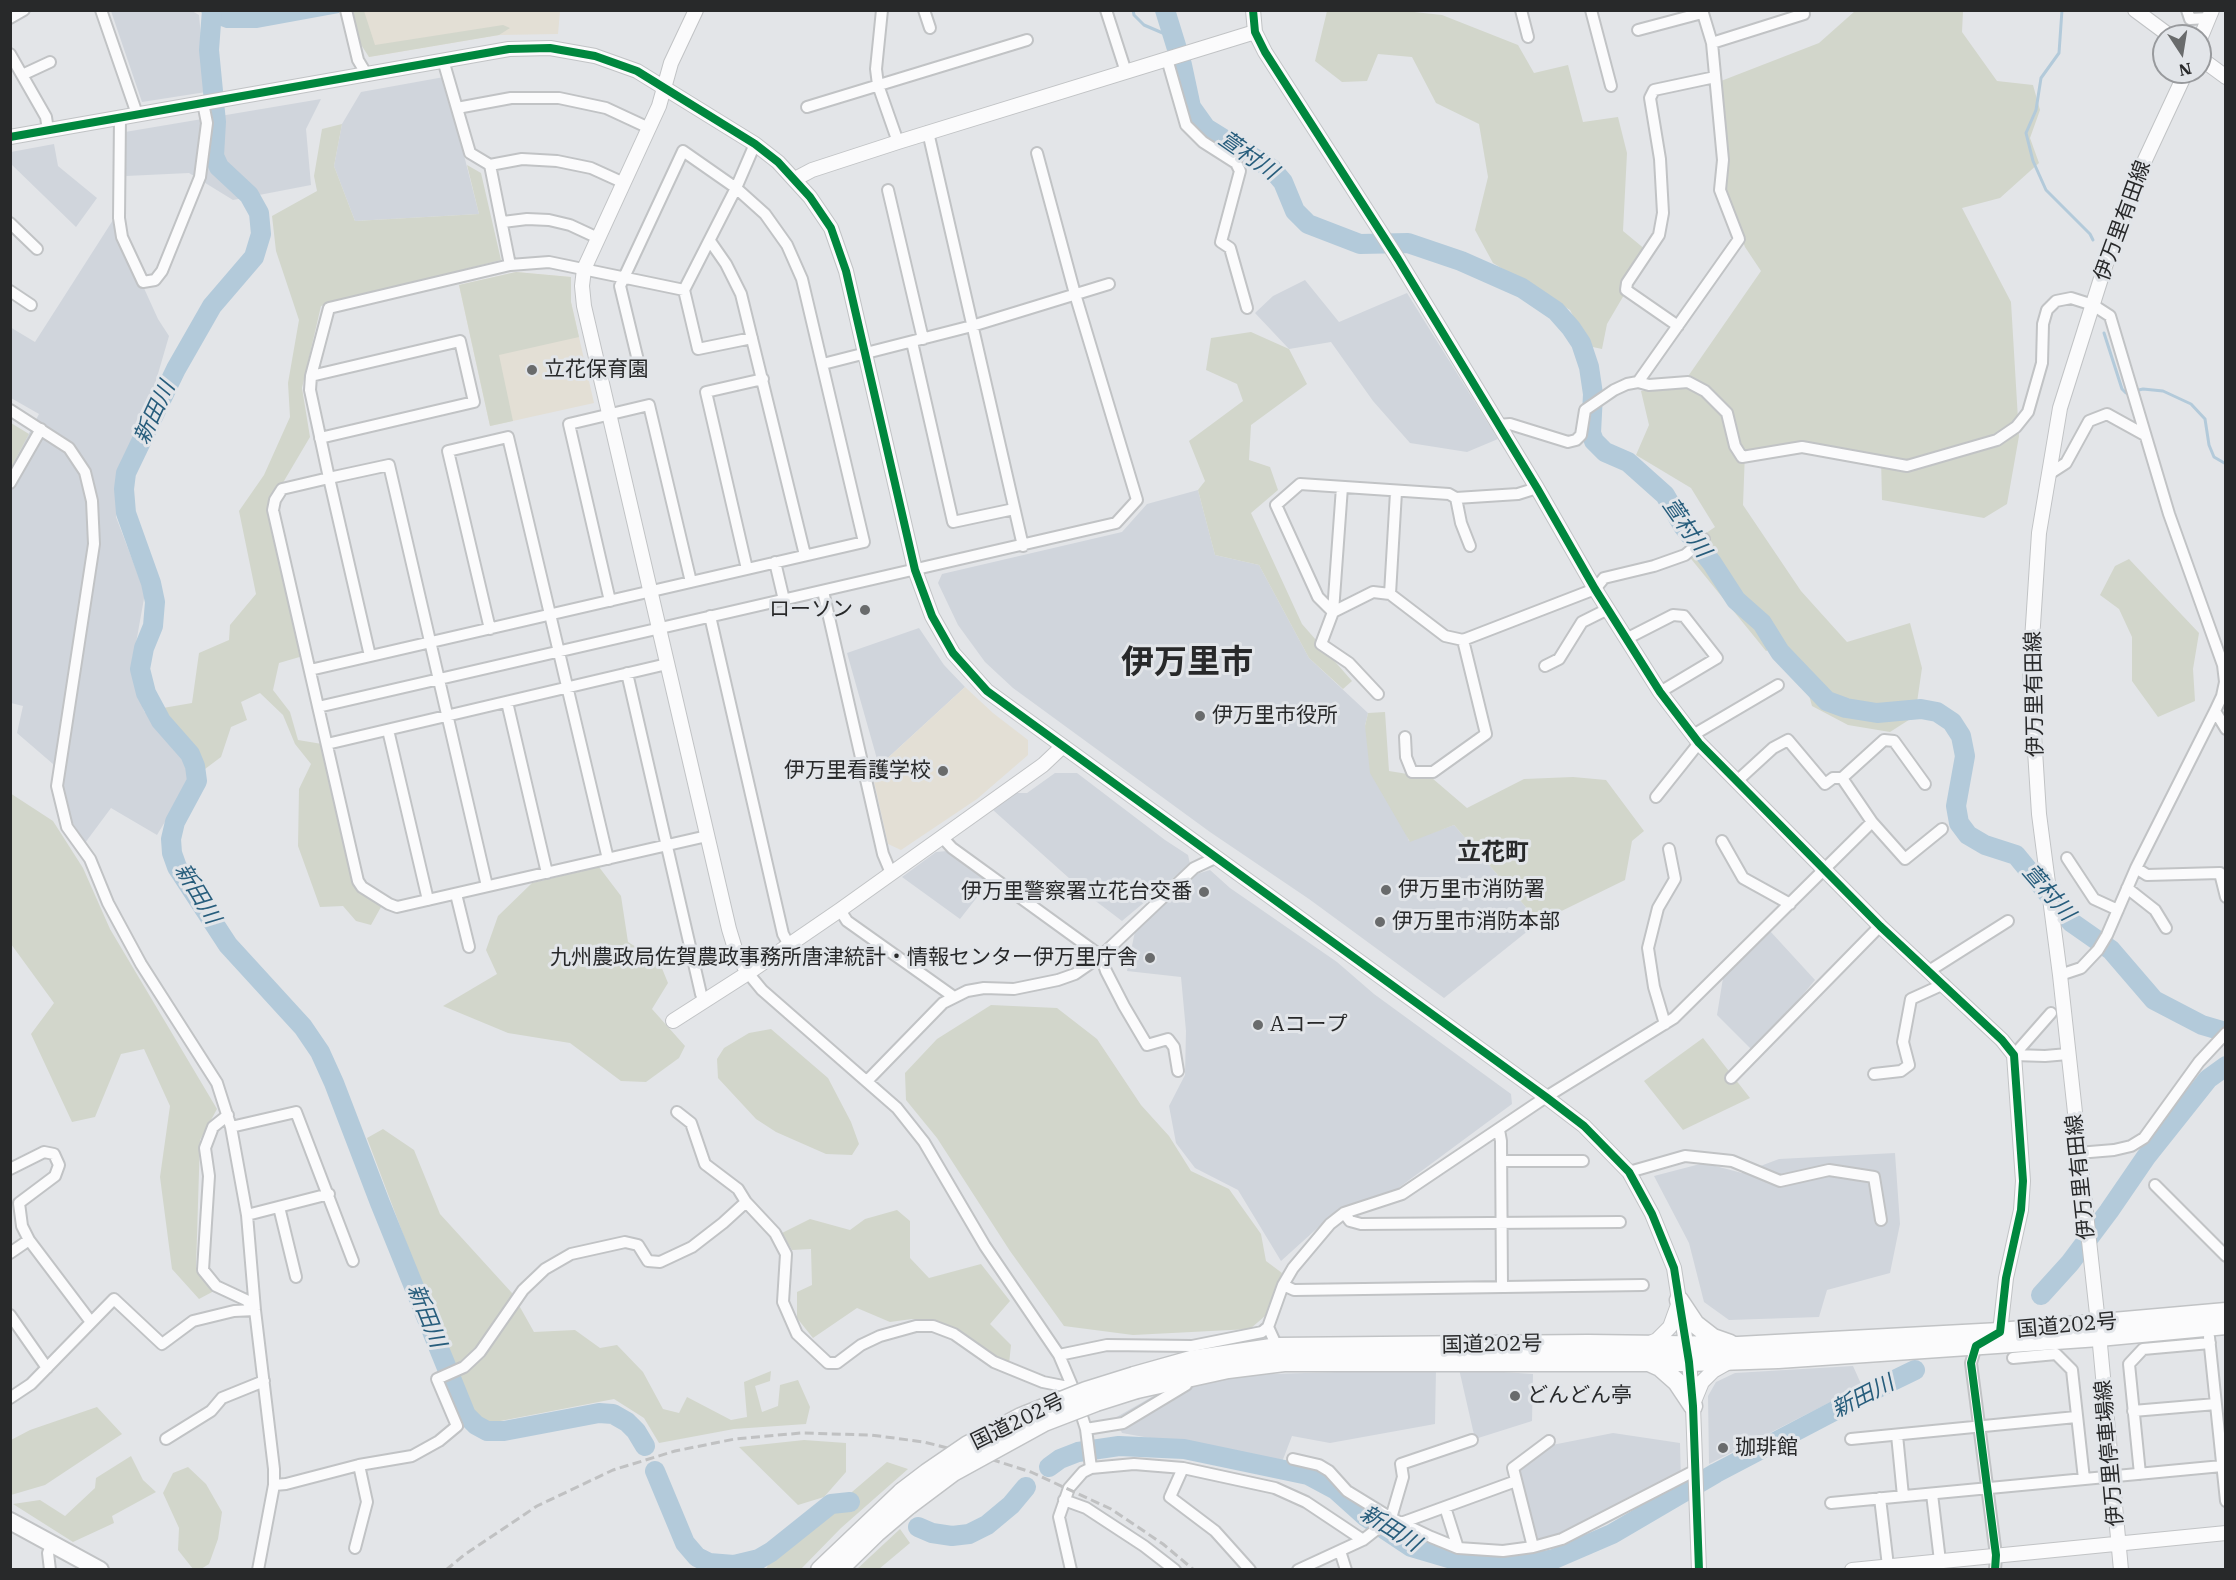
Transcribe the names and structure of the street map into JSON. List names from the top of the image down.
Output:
{
  "streets": {
    "highway": ["国道202号"],
    "street": ["伊万里有田線", "伊万里停車場線"]
  },
  "crossings": [
    ["伊万里有田線", "国道202号"],
    ["伊万里有田線", "伊万里停車場線"],
    ["国道202号", "伊万里停車場線"]
  ],
  "districts": ["伊万里市", "立花町"],
  "water": ["萱村川", "新田川"],
  "places": [
    "立花保育園",
    "ローソン",
    "伊万里市役所",
    "伊万里看護学校",
    "伊万里市消防署",
    "伊万里警察署立花台交番",
    "伊万里市消防本部",
    "九州農政局佐賀農政事務所唐津統計・情報センター伊万里庁舎",
    "Aコープ",
    "どんどん亭",
    "珈琲館"
  ],
  "north": "bottom"
}
